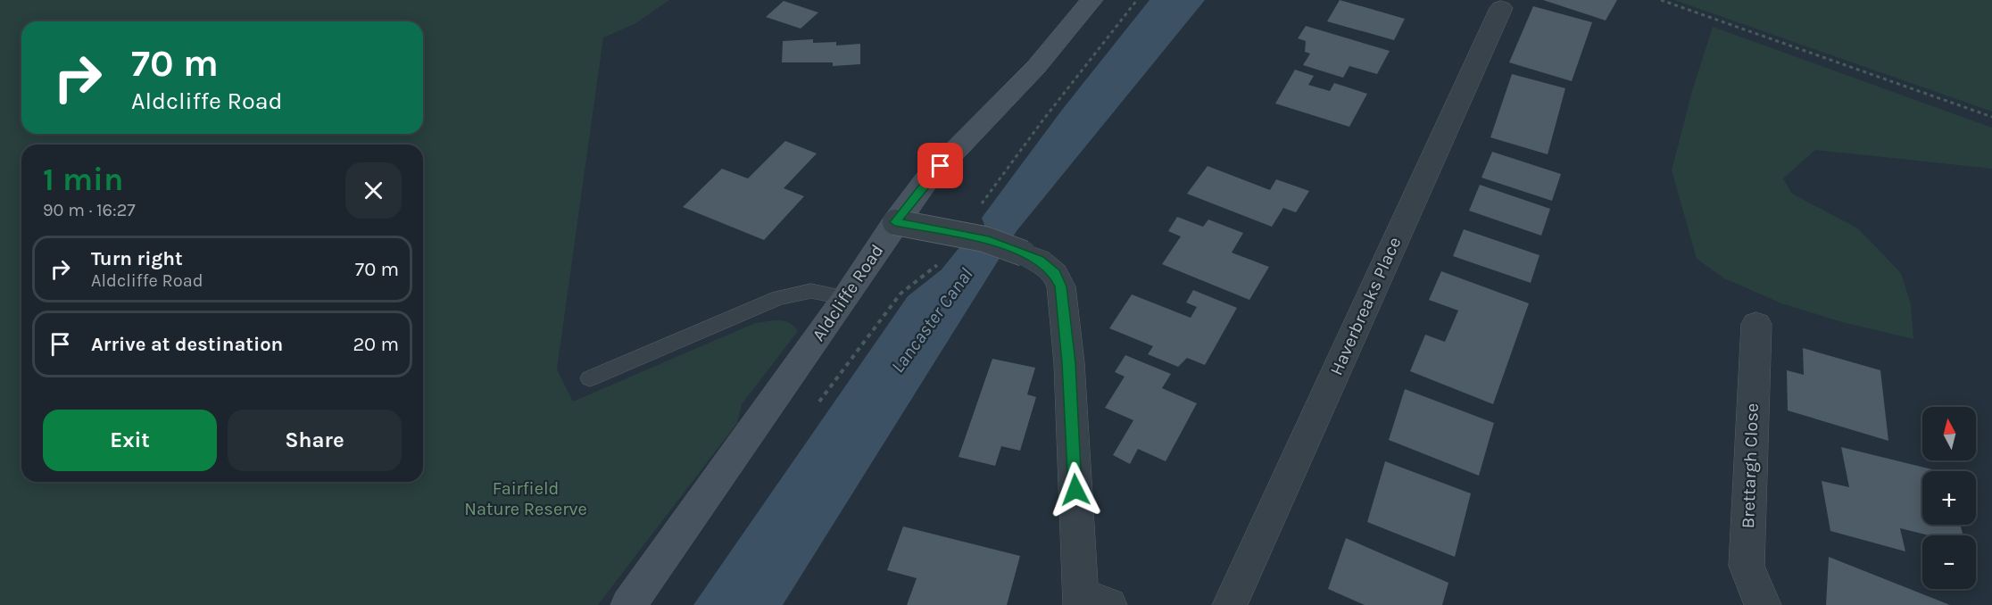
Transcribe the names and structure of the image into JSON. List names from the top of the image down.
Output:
{
  "streets": {
    "street": ["Aldcliffe Road", "Haverbreaks Place", "Brettargh Close"]
  },
  "water": ["Lancaster Canal"],
  "parks": ["Fairfield Nature Reserve"],
  "north": "top",
  "page": {
    "turn": ["70 m", "Aldcliffe Road"],
    "heading": ["1 min", "90 m · 16:27"],
    "list": [
      {
        "name": "Turn right",
        "note": "Aldcliffe Road",
        "value": "70 m"
      },
      {
        "name": "Arrive at destination",
        "value": "20 m"
      }
    ],
    "buttons": ["Exit", "Share"],
    "map_buttons": ["+", "−"]
  }
}
